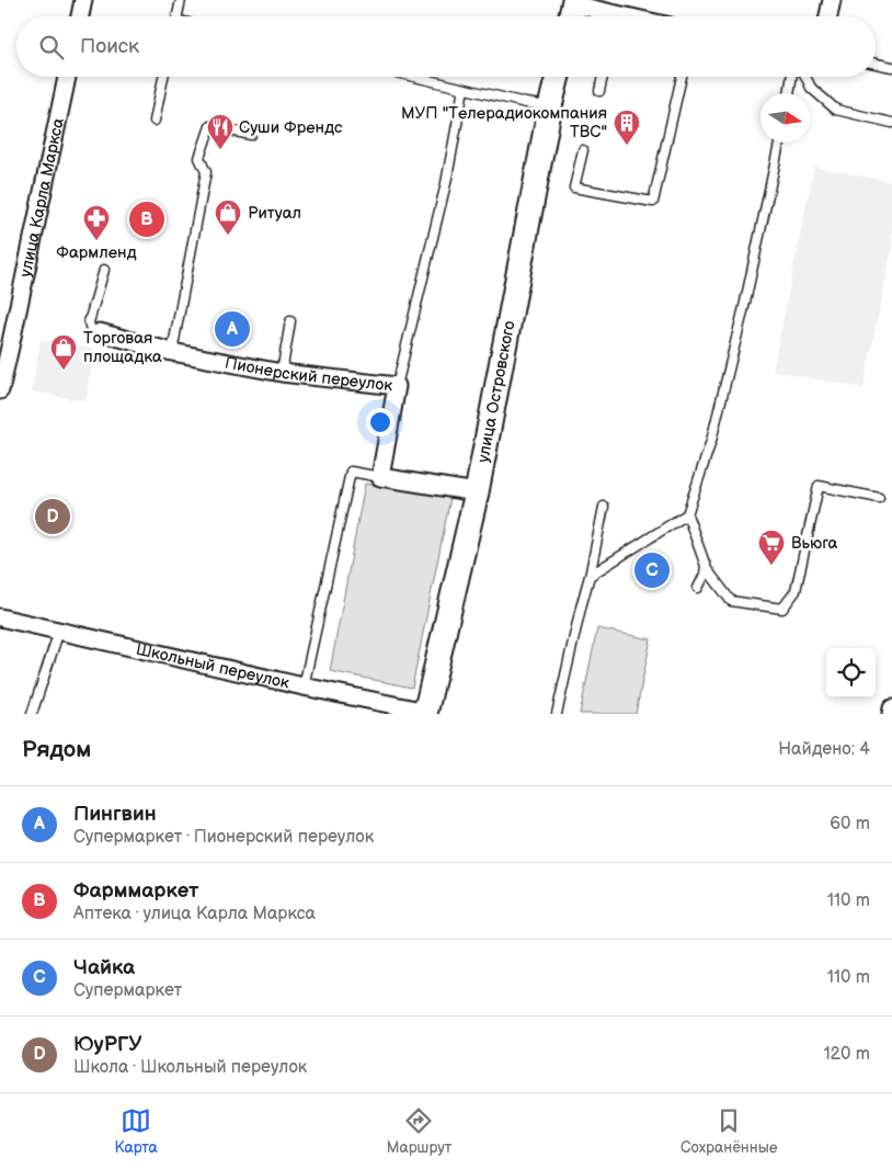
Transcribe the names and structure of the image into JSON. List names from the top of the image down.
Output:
{
  "streets": {
    "street": [
      "улица Карла Маркса",
      "Пионерский переулок",
      "улица Островского",
      "Школьный переулок"
    ]
  },
  "crossings": [
    ["улица Островского", "Школьный переулок"]
  ],
  "places": {
    "building": ["МУП \"Телерадиокомпания ТВС\""],
    "restaurant": ["Суши Френдс"],
    "shop": ["Ритуал", "Торговая площадка"],
    "pharmacy": ["Фармленд"],
    "supermarket": ["Вьюга"]
  },
  "north": "right",
  "page": {
    "search": "Поиск",
    "pins": [
      "B",
      "A",
      "D",
      "C"
    ],
    "heading": ["Рядом", "Найдено: 4"],
    "list": [
      {
        "mark": "A",
        "name": "Пингвин",
        "note": "Супермаркет · Пионерский переулок",
        "value": "60 m"
      },
      {
        "mark": "B",
        "name": "Фарммаркет",
        "note": "Аптека · улица Карла Маркса",
        "value": "110 m"
      },
      {
        "mark": "C",
        "name": "Чайка",
        "note": "Супермаркет",
        "value": "110 m"
      },
      {
        "mark": "D",
        "name": "ЮуРГУ",
        "note": "Школа · Школьный переулок",
        "value": "120 m"
      }
    ],
    "nav": ["Карта", "Маршрут", "Сохранённые"]
  }
}
